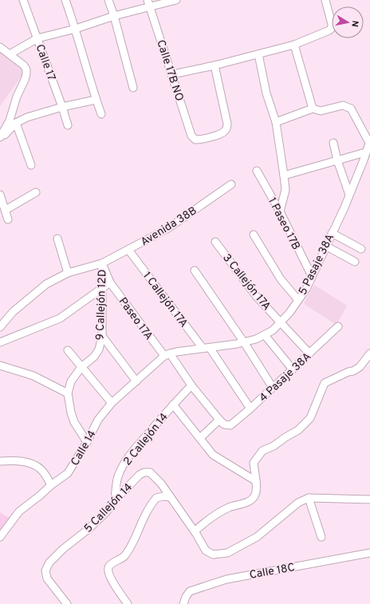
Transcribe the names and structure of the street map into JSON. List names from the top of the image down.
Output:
{
  "streets": {
    "street": [
      "Calle 17",
      "Calle 17B NO",
      "1 Paseo 17B",
      "Avenida 38B",
      "5 Pasaje 38A",
      "3 Callejón 17A",
      "1 Callejón 17A",
      "9 Callejón 12D",
      "Paseo 17A",
      "4 Pasaje 38A",
      "2 Callejón 14",
      "Calle 14",
      "5 Callejón 14",
      "Calle 18C"
    ]
  },
  "crossings": [
    ["1 Paseo 17B", "5 Pasaje 38A"],
    ["Avenida 38B", "1 Callejón 17A"],
    ["Avenida 38B", "9 Callejón 12D"],
    ["Avenida 38B", "Paseo 17A"],
    ["5 Pasaje 38A", "3 Callejón 17A"],
    ["5 Pasaje 38A", "1 Callejón 17A"],
    ["5 Pasaje 38A", "Paseo 17A"],
    ["5 Pasaje 38A", "Calle 14"],
    ["3 Callejón 17A", "4 Pasaje 38A"],
    ["9 Callejón 12D", "Paseo 17A"],
    ["Paseo 17A", "4 Pasaje 38A"],
    ["Paseo 17A", "2 Callejón 14"],
    ["Paseo 17A", "Calle 14"],
    ["2 Callejón 14", "5 Callejón 14"]
  ],
  "north": "right"
}
